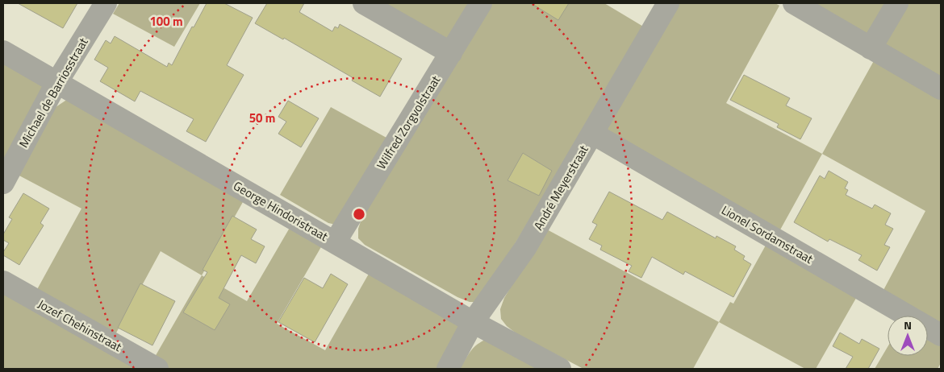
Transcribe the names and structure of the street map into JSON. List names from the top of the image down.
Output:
{
  "streets": {
    "street": [
      "Michael de Barriosstraat",
      "Wilfred Zorgvolstraat",
      "André Meyerstraat",
      "George Hindoristraat",
      "Lionel Sordamstraat",
      "Jozef Chehinstraat"
    ]
  },
  "crossings": [
    ["Michael de Barriosstraat", "George Hindoristraat"],
    ["Wilfred Zorgvolstraat", "George Hindoristraat"],
    ["André Meyerstraat", "George Hindoristraat"],
    ["André Meyerstraat", "Lionel Sordamstraat"]
  ],
  "north": "top",
  "rings": ["100 m", "50 m"]
}
